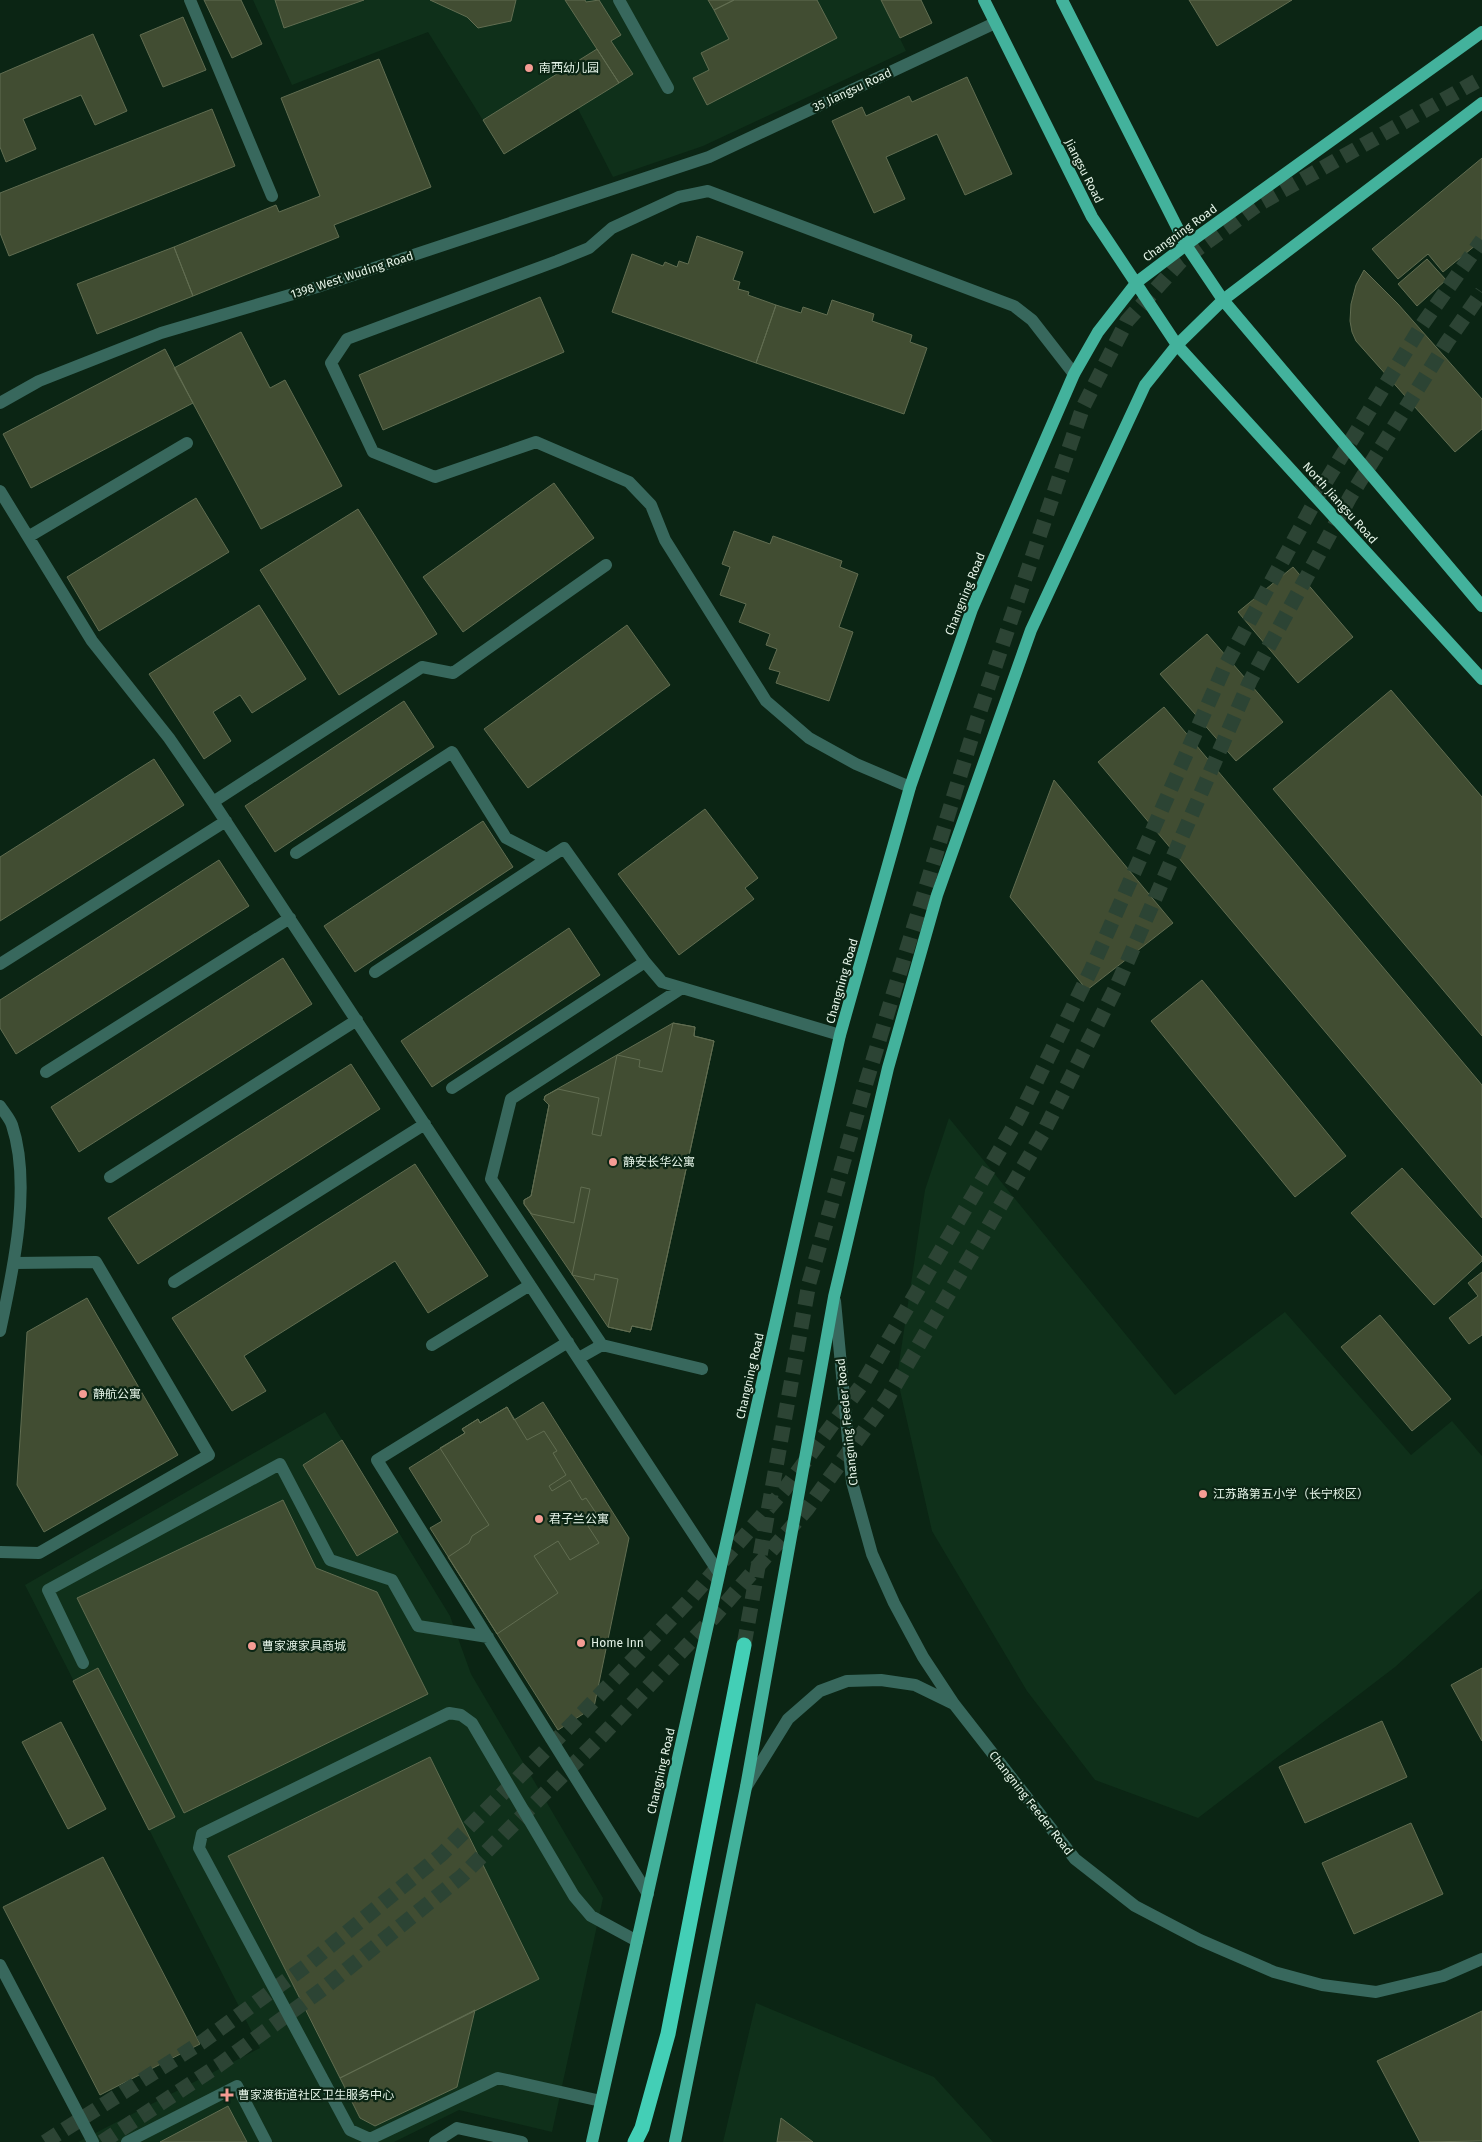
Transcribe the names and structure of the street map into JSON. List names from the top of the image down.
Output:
{
  "streets": {
    "main road": ["Jiangsu Road", "Changning Road", "North Jiangsu Road"],
    "street": ["35 Jiangsu Road", "1398 West Wuding Road", "Changning Feeder Road"]
  },
  "crossings": [
    ["35 Jiangsu Road", "Jiangsu Road"],
    ["35 Jiangsu Road", "1398 West Wuding Road"],
    ["Jiangsu Road", "Changning Road"],
    ["Jiangsu Road", "North Jiangsu Road"]
  ],
  "places": {
    "other": [
      "南西幼儿园",
      "静安长华公寓",
      "静航公寓",
      "江苏路第五小学（长宁校区）",
      "君子兰公寓",
      "Home Inn",
      "曹家渡家具商城"
    ],
    "health": ["曹家渡街道社区卫生服务中心"]
  }
}
